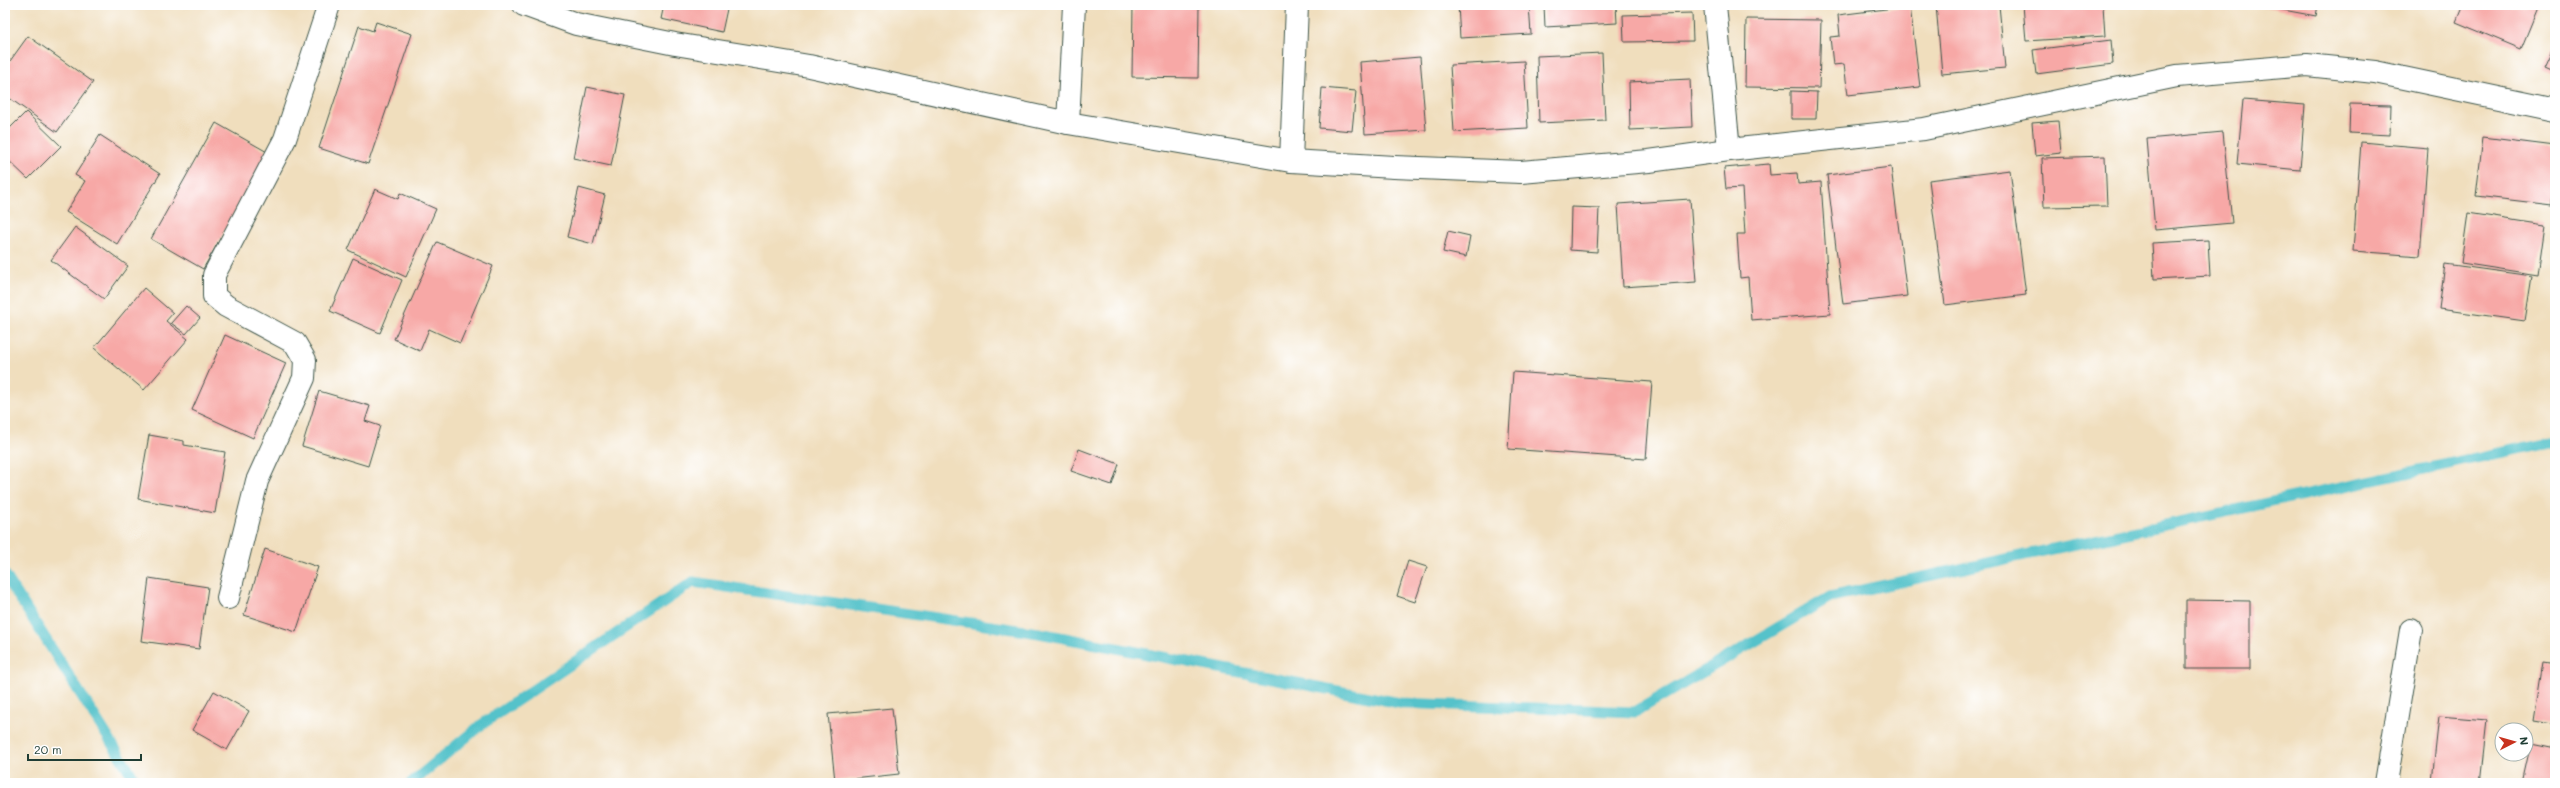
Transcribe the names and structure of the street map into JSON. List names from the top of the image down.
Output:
{
  "scale_bar": "20 m",
  "north": "right"
}
